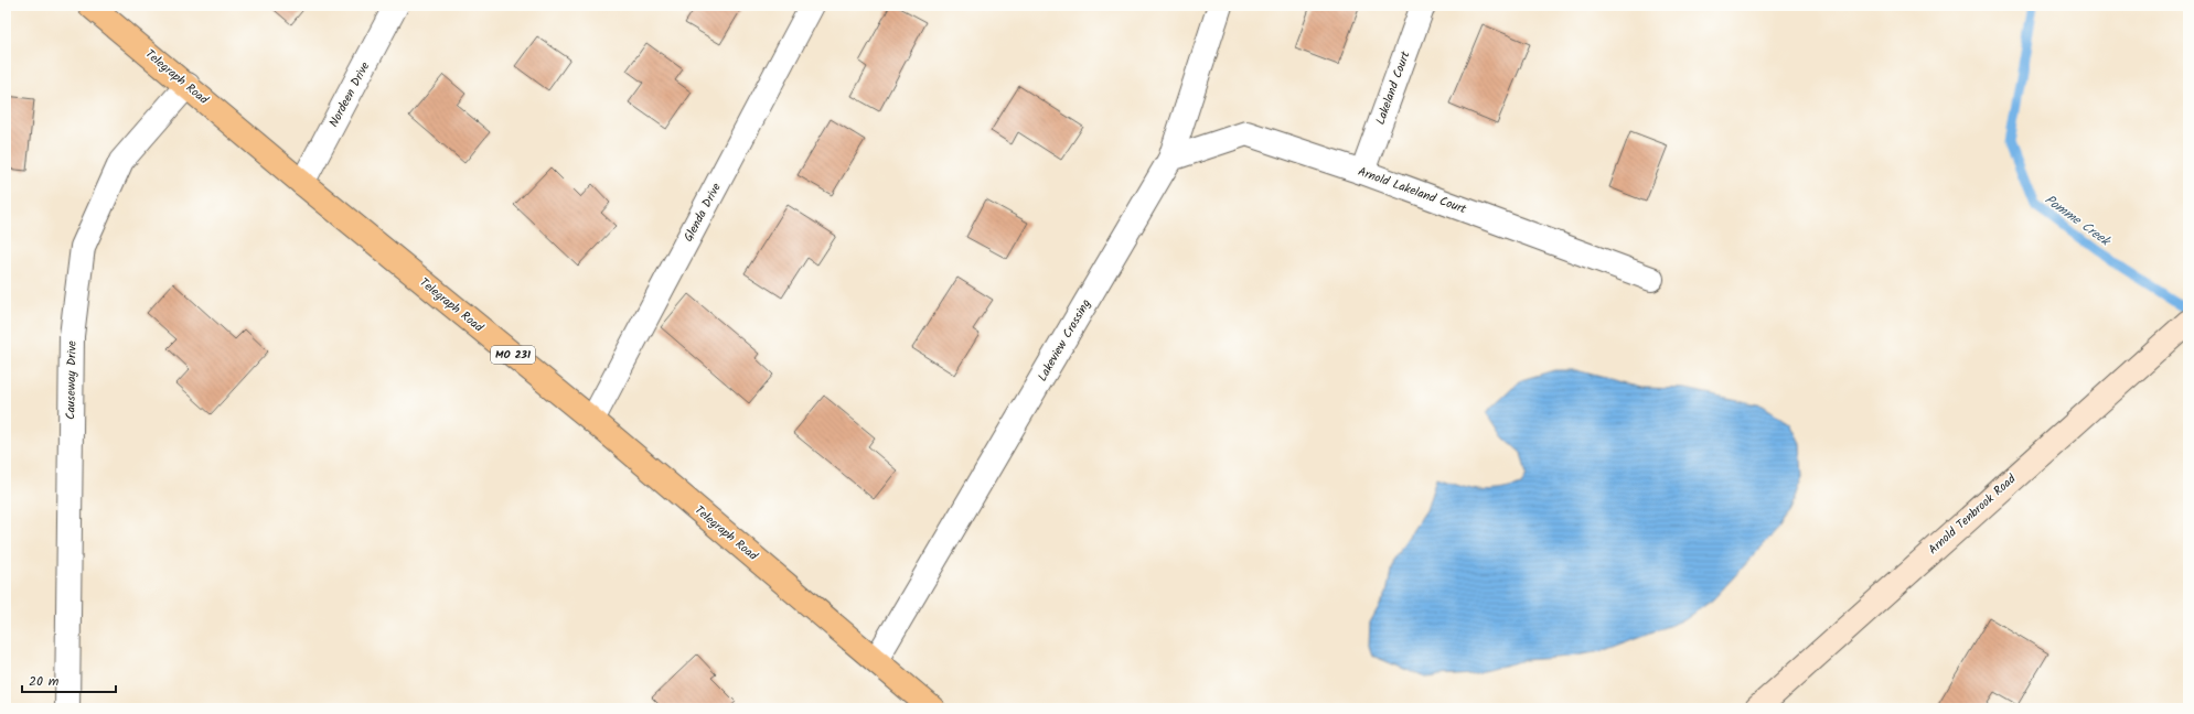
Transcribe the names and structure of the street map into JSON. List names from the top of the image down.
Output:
{
  "streets": {
    "main road": ["Telegraph Road", "MO 231"],
    "street": [
      "Lakeland Court",
      "Nordeen Drive",
      "Arnold Lakeland Court",
      "Glenda Drive",
      "Lakeview Crossing",
      "Causeway Drive",
      "Arnold Tenbrook Road"
    ]
  },
  "crossings": [
    ["Telegraph Road", "Nordeen Drive"],
    ["Telegraph Road", "Glenda Drive"],
    ["Telegraph Road", "Lakeview Crossing"],
    ["Telegraph Road", "Causeway Drive"],
    ["Lakeland Court", "Arnold Lakeland Court"],
    ["Arnold Lakeland Court", "Lakeview Crossing"]
  ],
  "water": ["Pomme Creek"],
  "scale_bar": "20 m"
}
